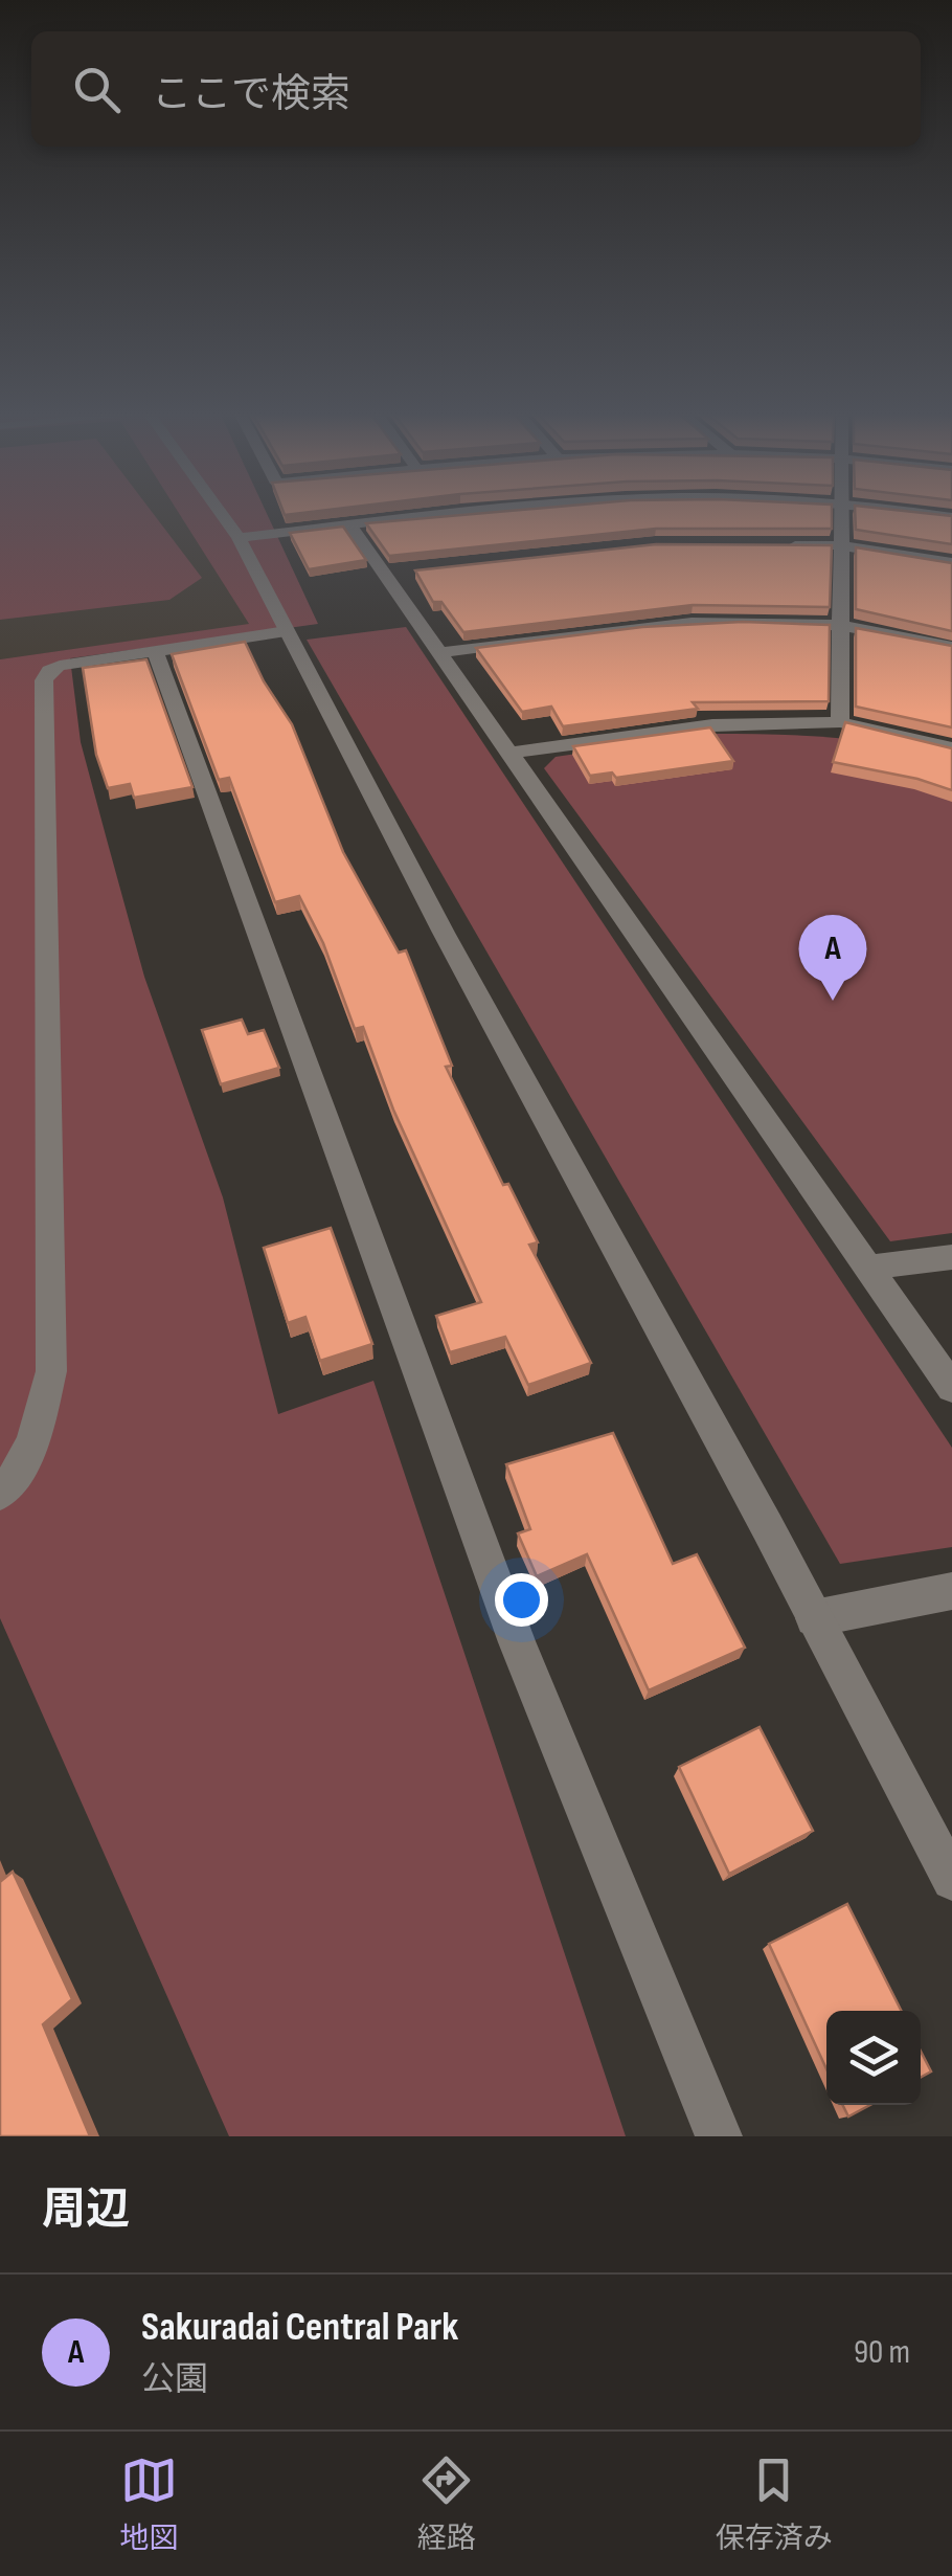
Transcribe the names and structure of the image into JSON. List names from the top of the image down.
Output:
{
  "page": {
    "search": "ここで検索",
    "pins": "A",
    "heading": "周辺",
    "list": [
      {
        "mark": "A",
        "name": "Sakuradai Central Park",
        "note": "公園",
        "value": "90 m"
      }
    ],
    "nav": ["地図", "経路", "保存済み"]
  }
}
